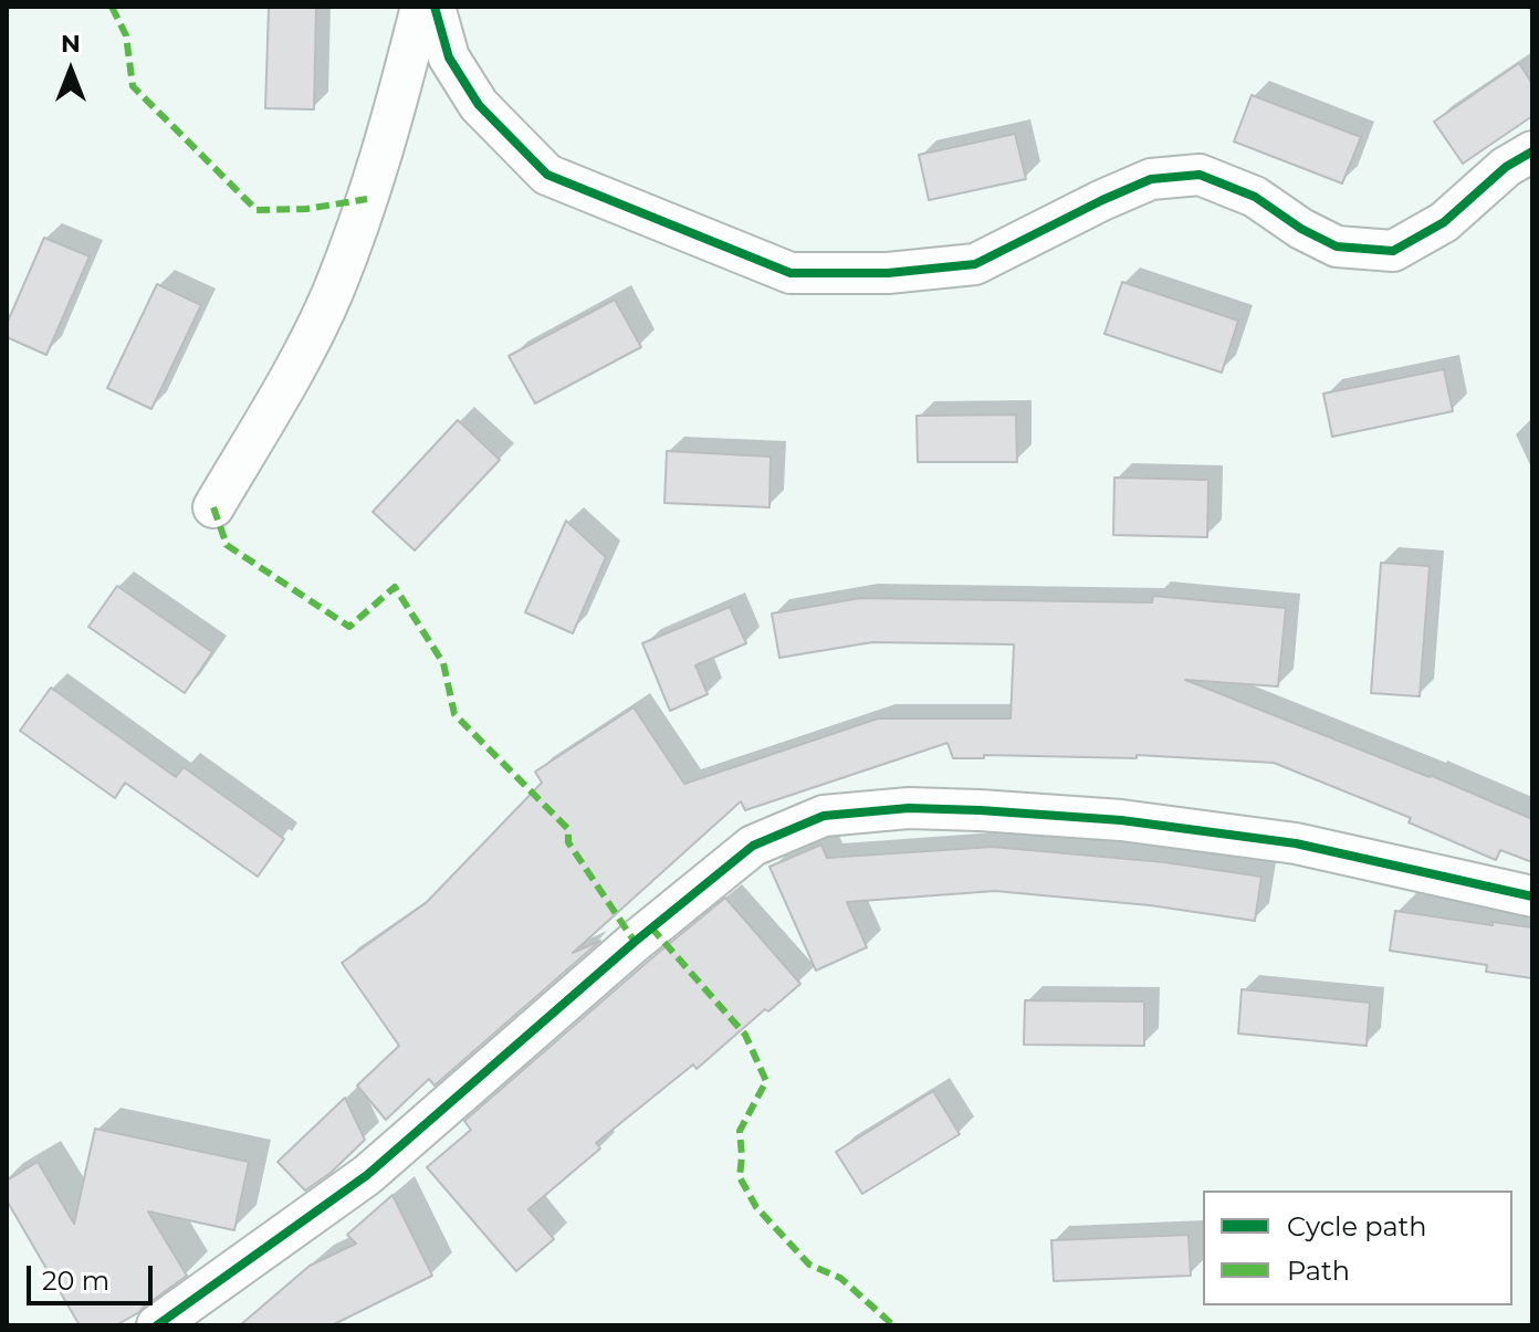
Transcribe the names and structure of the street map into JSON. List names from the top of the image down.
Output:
{
  "legend": ["Cycle path", "Path"],
  "scale_bar": "20 m",
  "north": "top"
}
